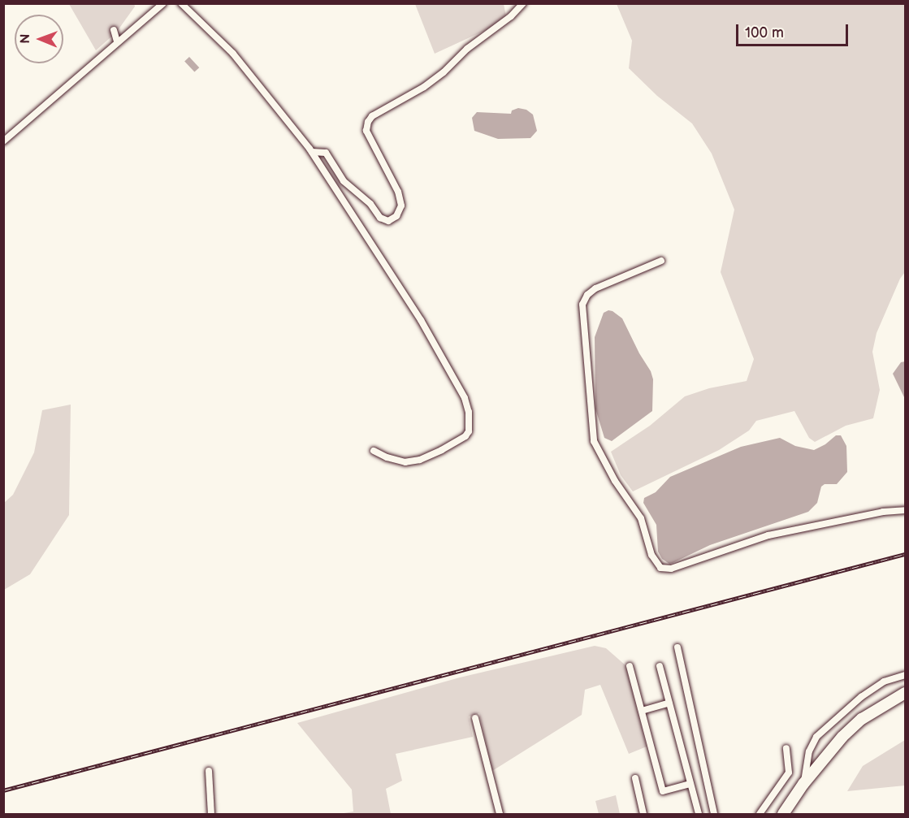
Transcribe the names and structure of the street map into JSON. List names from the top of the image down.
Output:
{
  "scale_bar": "100 m",
  "north": "left"
}
